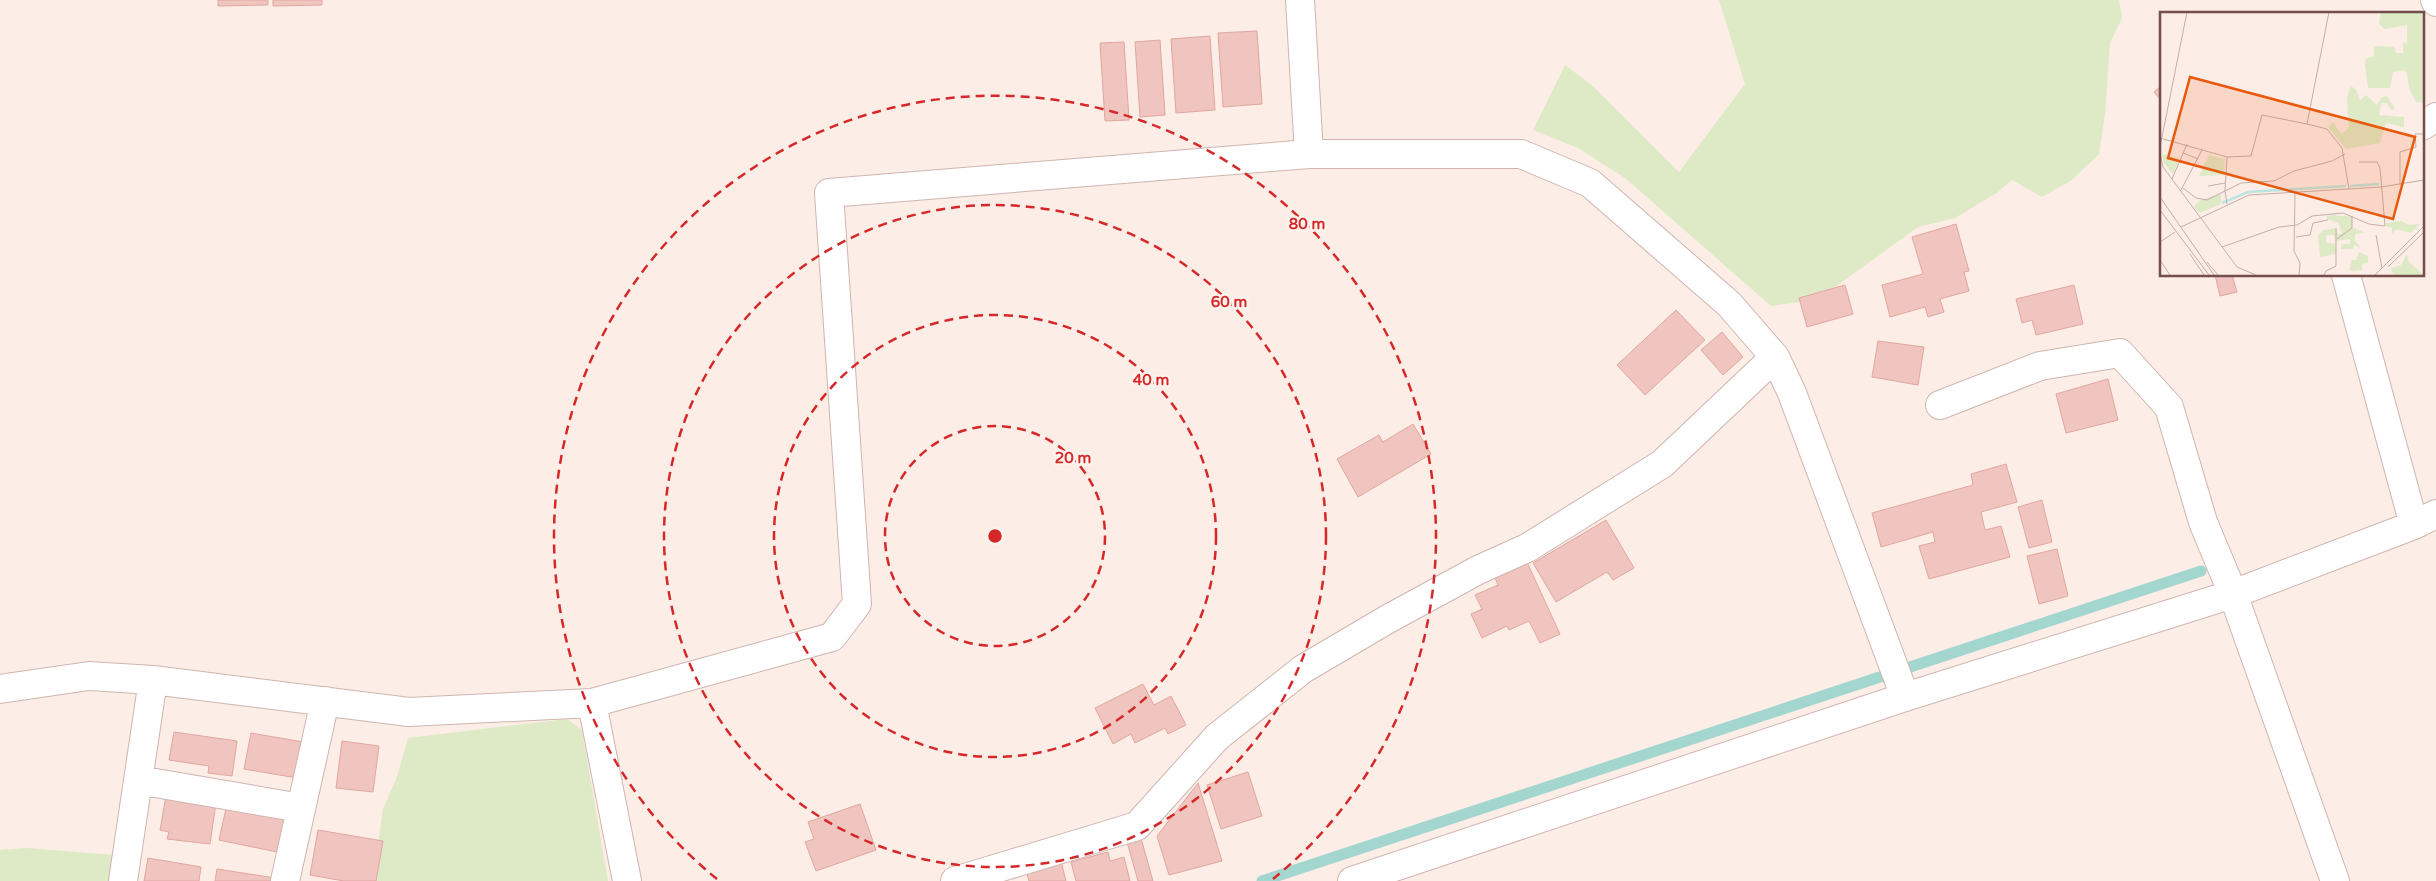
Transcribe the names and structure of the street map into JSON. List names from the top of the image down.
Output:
{
  "rings": [
    "80 m",
    "60 m",
    "40 m",
    "20 m"
  ]
}
